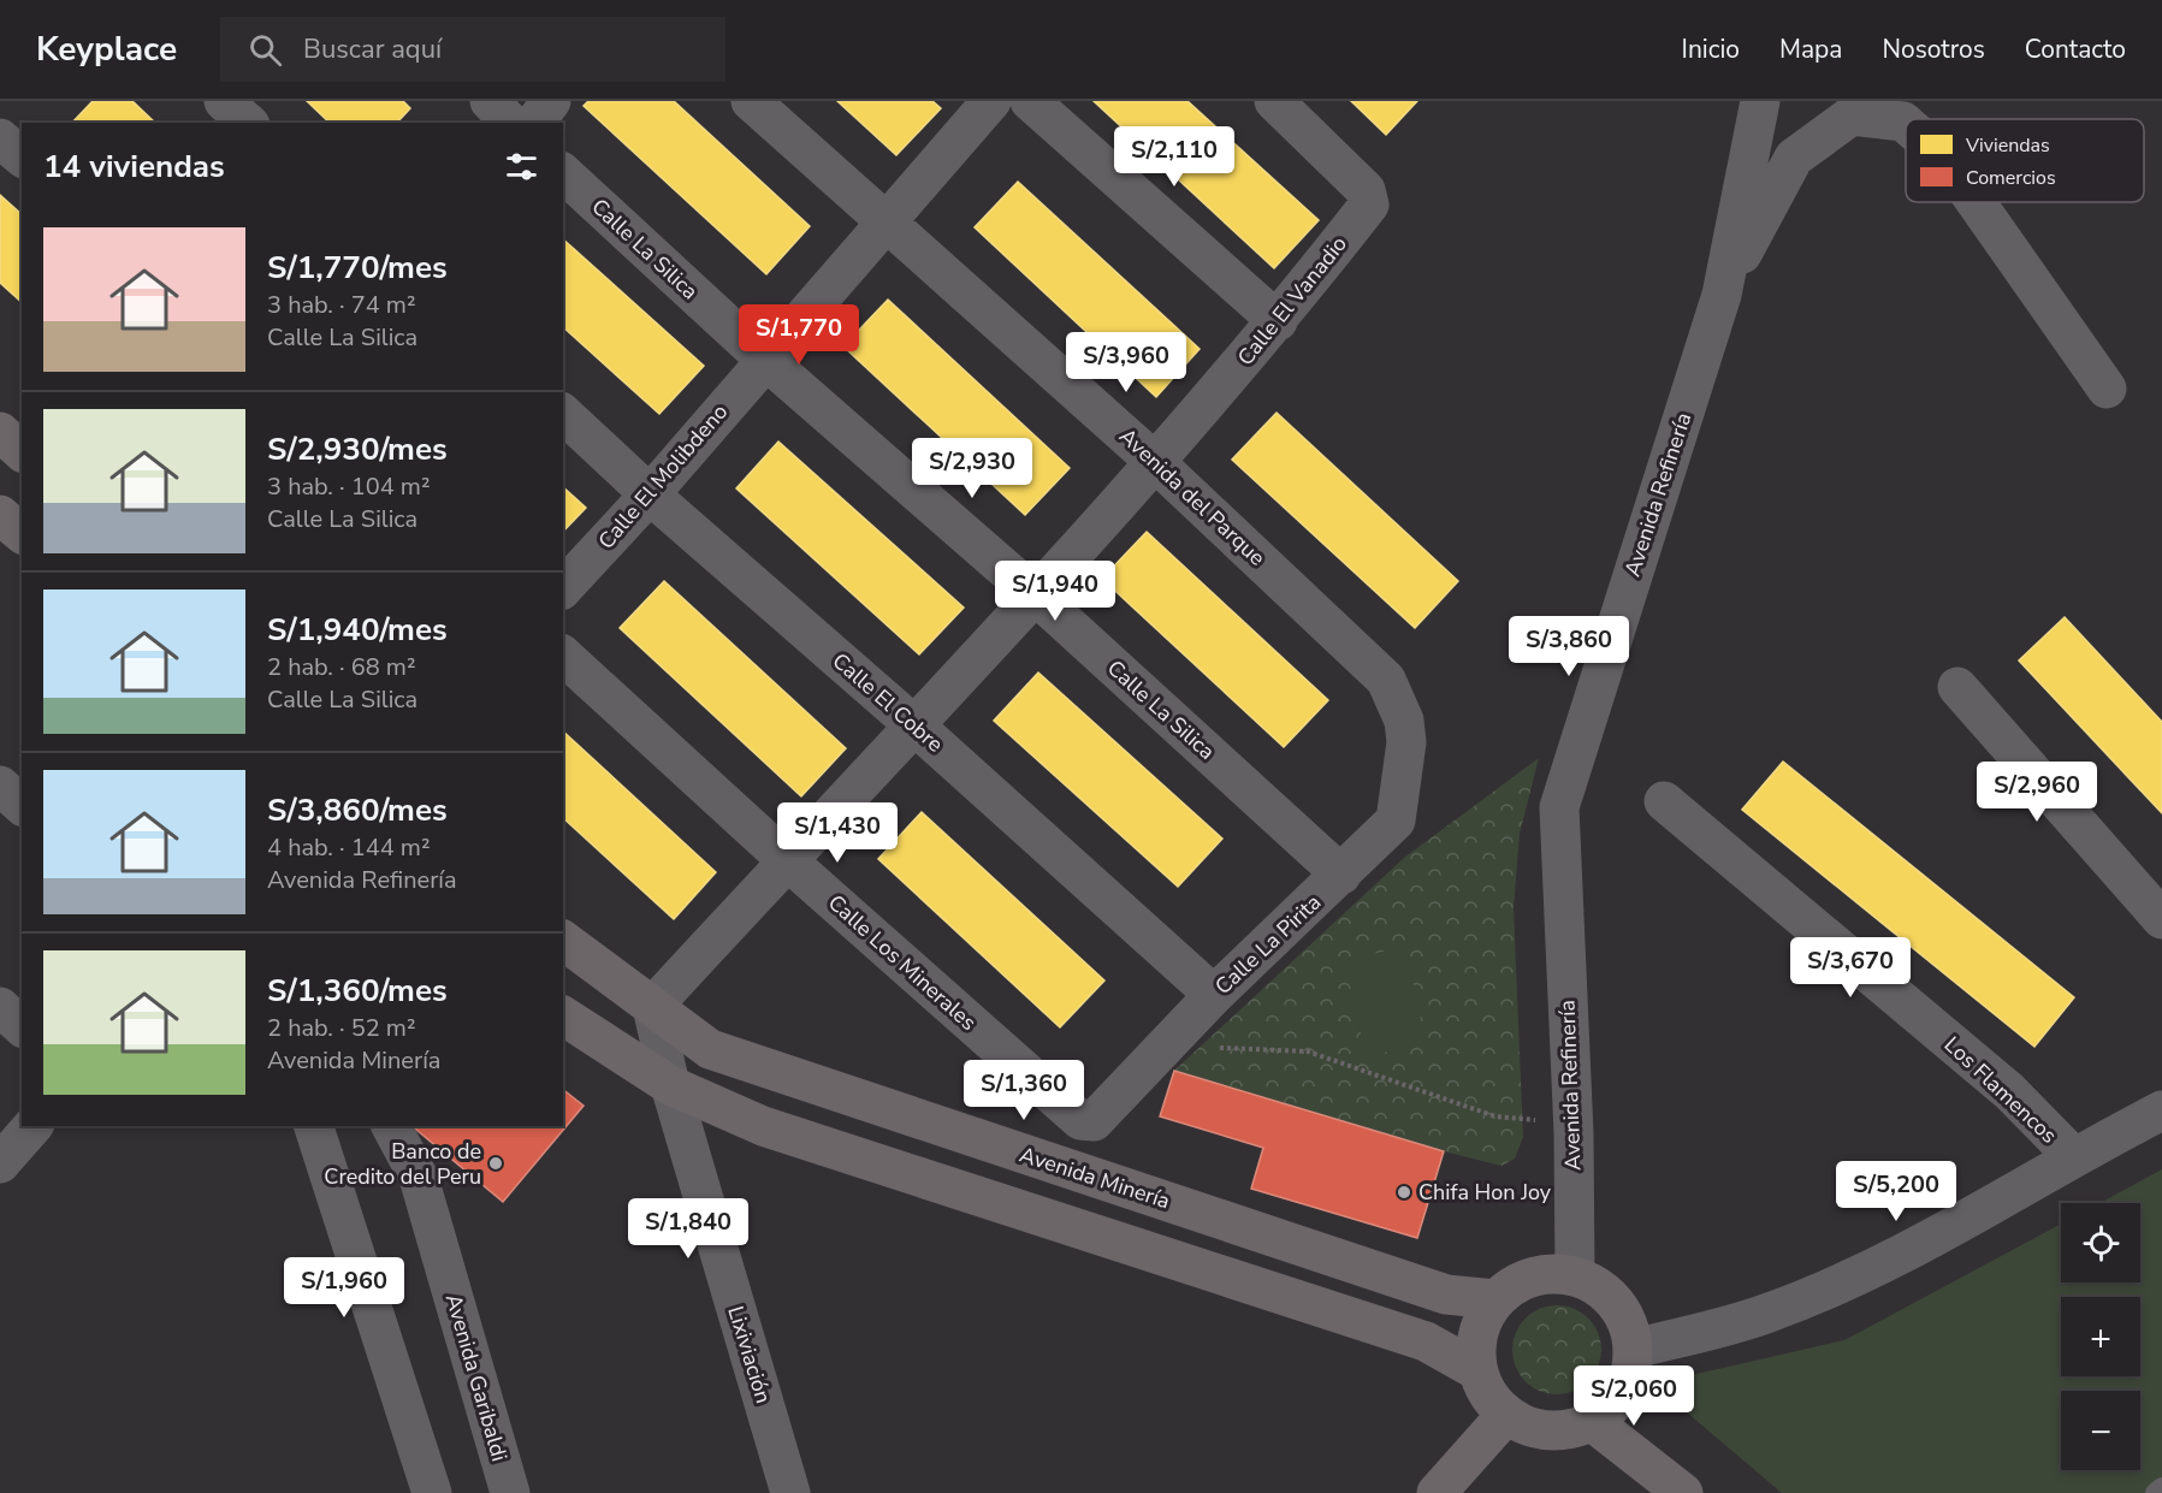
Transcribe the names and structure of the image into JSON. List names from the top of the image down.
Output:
{
  "streets": {
    "main road": ["Avenida Minería"],
    "street": [
      "Calle La Silica",
      "Calle El Vanadio",
      "Calle El Molibdeno",
      "Avenida Refinería",
      "Avenida del Parque",
      "Calle El Cobre",
      "Calle La Pirita",
      "Calle Los Minerales",
      "Los Flamencos",
      "Lixiviación",
      "Avenida Garibaldi"
    ]
  },
  "crossings": [
    ["Calle La Silica", "Calle El Vanadio"],
    ["Calle La Silica", "Calle El Molibdeno"],
    ["Calle La Silica", "Calle La Pirita"],
    ["Calle El Vanadio", "Avenida del Parque"],
    ["Calle El Vanadio", "Calle El Cobre"],
    ["Calle El Vanadio", "Calle Los Minerales"],
    ["Calle El Vanadio", "Avenida Minería"],
    ["Calle El Vanadio", "Lixiviación"],
    ["Calle El Molibdeno", "Avenida del Parque"],
    ["Calle El Molibdeno", "Calle El Cobre"],
    ["Avenida Refinería", "Avenida Minería"],
    ["Avenida del Parque", "Calle La Pirita"],
    ["Calle El Cobre", "Calle La Pirita"],
    ["Calle La Pirita", "Calle Los Minerales"],
    ["Avenida Minería", "Lixiviación"]
  ],
  "places": ["Banco de Credito del Peru", "Chifa Hon Joy"],
  "legend": ["Viviendas", "Comercios"],
  "page": {
    "header": "Keyplace",
    "search": "Buscar aquí",
    "nav": [
      "Inicio",
      "Mapa",
      "Nosotros",
      "Contacto"
    ],
    "heading": "14 viviendas",
    "price": [
      "S/2,110",
      "S/1,770",
      "S/3,960",
      "S/2,930",
      "S/1,940",
      "S/3,860",
      "S/2,960",
      "S/1,430",
      "S/3,670",
      "S/1,360",
      "S/5,200",
      "S/1,840",
      "S/1,960",
      "S/2,060"
    ],
    "list": [
      {
        "name": "S/1,770/mes",
        "note": "3 hab. · 74 m² · Calle La Silica"
      },
      {
        "name": "S/2,930/mes",
        "note": "3 hab. · 104 m² · Calle La Silica"
      },
      {
        "name": "S/1,940/mes",
        "note": "2 hab. · 68 m² · Calle La Silica"
      },
      {
        "name": "S/3,860/mes",
        "note": "4 hab. · 144 m² · Avenida Refinería"
      },
      {
        "name": "S/1,360/mes",
        "note": "2 hab. · 52 m² · Avenida Minería"
      }
    ],
    "map_buttons": ["+", "−"]
  }
}
